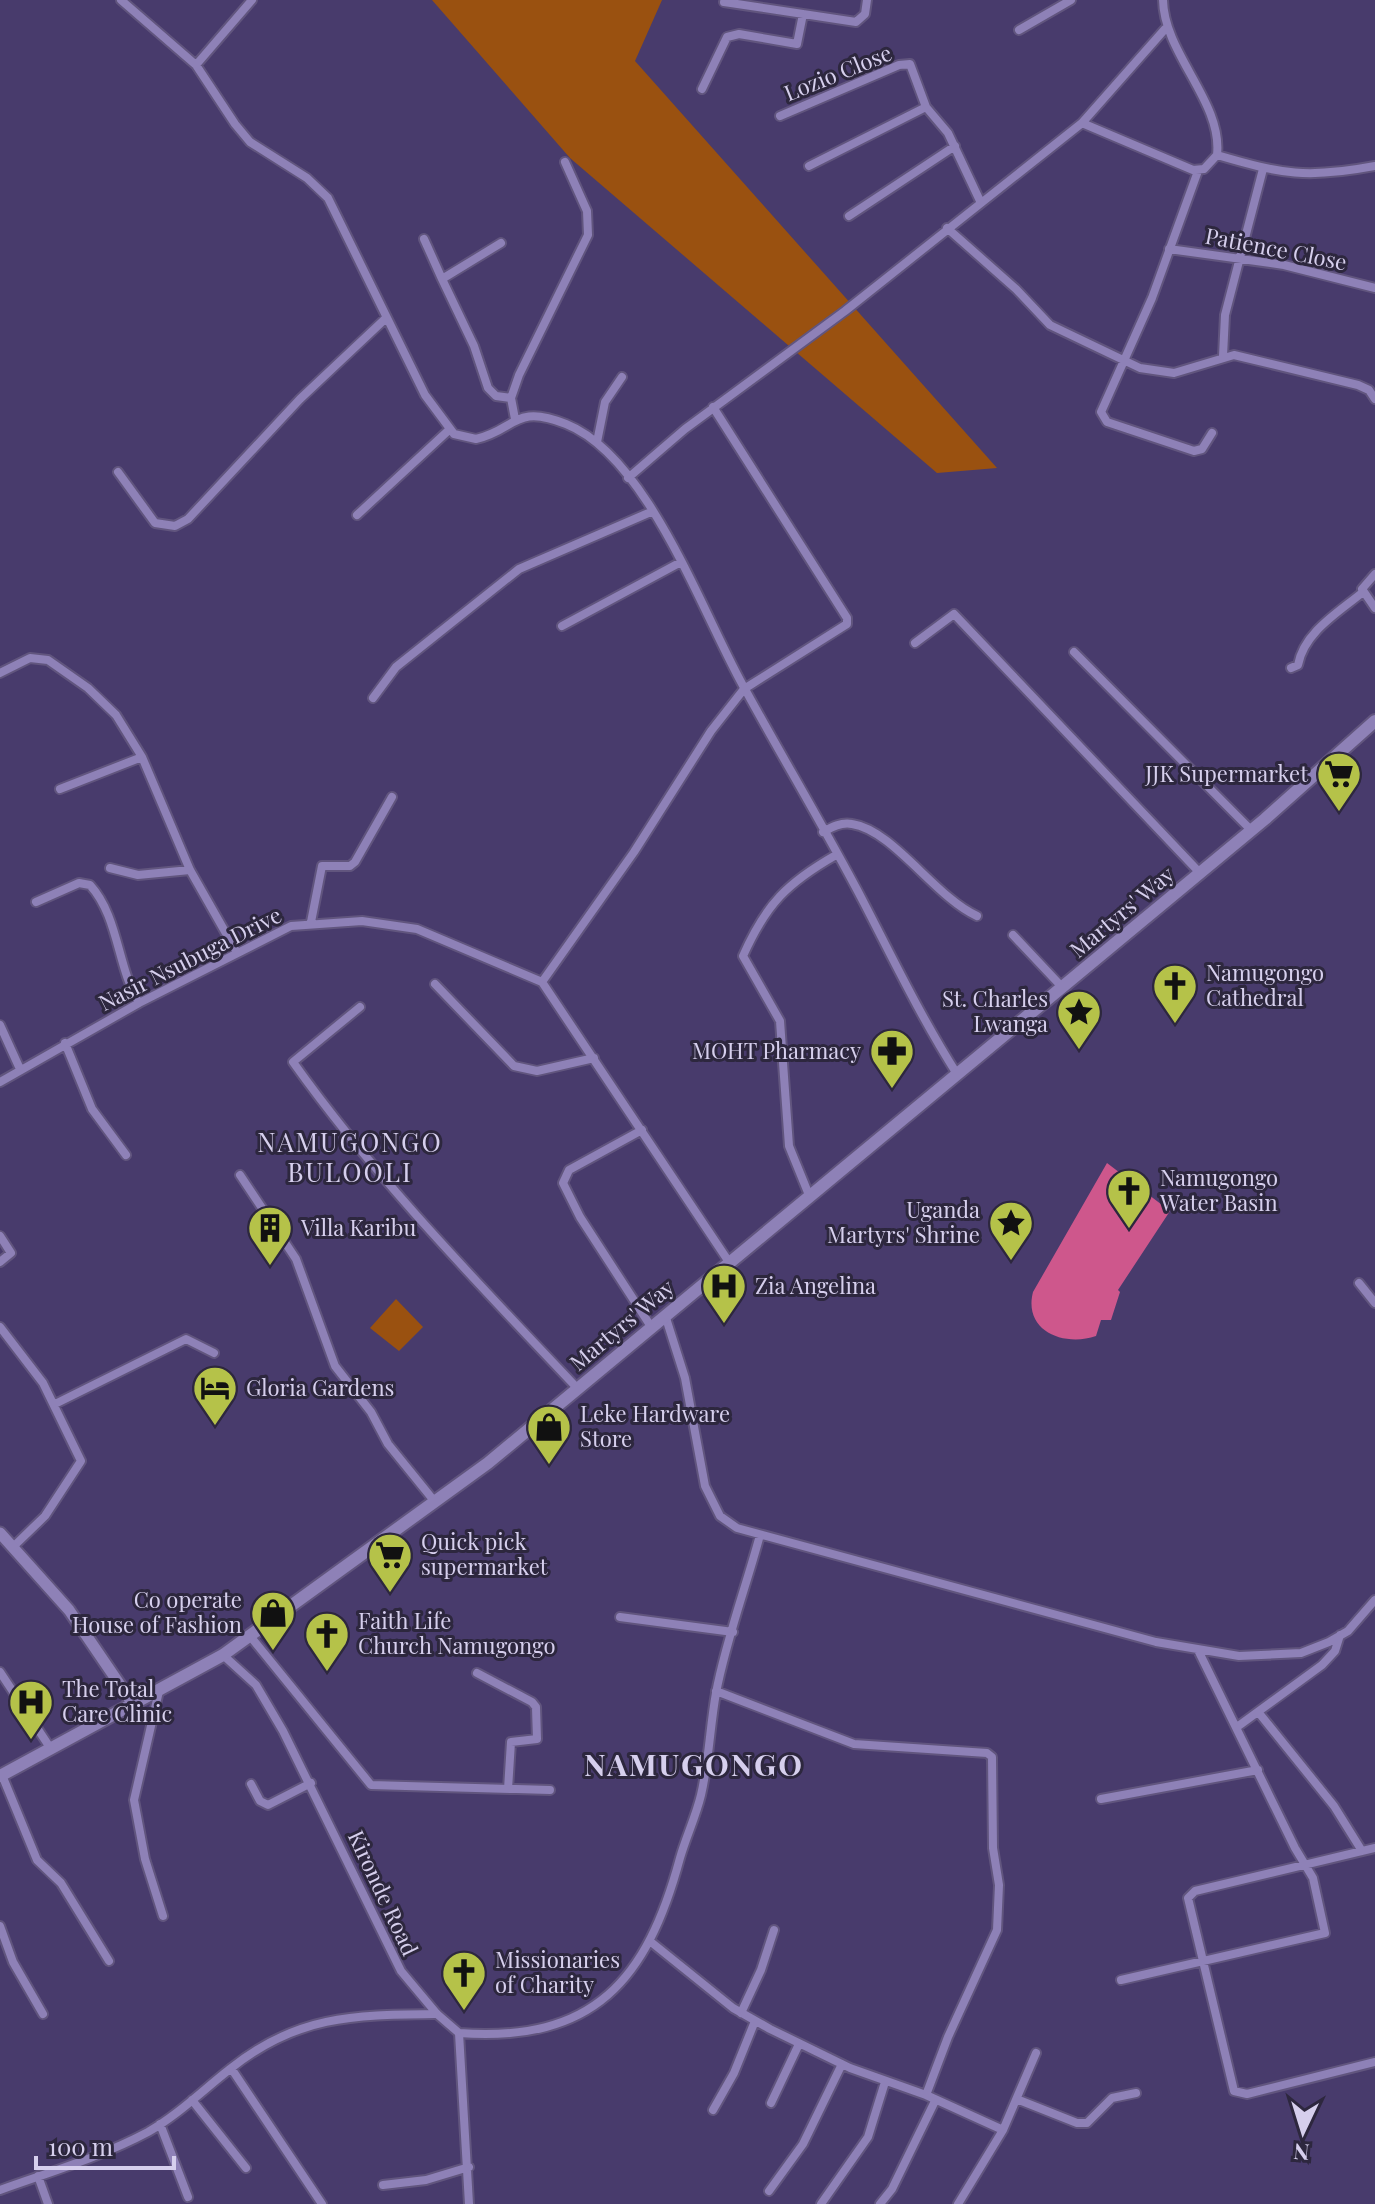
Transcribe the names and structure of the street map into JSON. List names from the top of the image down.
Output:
{
  "streets": {
    "main road": ["Martyrs' Way"],
    "street": [
      "Lozio Close",
      "Patience Close",
      "Nasir Nsubuga Drive",
      "Kironde Road"
    ]
  },
  "crossings": [
    ["Martyrs' Way", "Kironde Road"]
  ],
  "districts": ["NAMUGONGO BULOOLI", "NAMUGONGO"],
  "places": {
    "supermarket": ["JJK Supermarket", "Quick pick supermarket"],
    "church": [
      "Namugongo Cathedral",
      "Namugongo Water Basin",
      "Faith Life Church Namugongo",
      "Missionaries of Charity"
    ],
    "place": ["St. Charles Lwanga", "Uganda Martyrs' Shrine"],
    "pharmacy": ["MOHT Pharmacy"],
    "building": ["Villa Karibu"],
    "hospital": ["Zia Angelina", "The Total Care Clinic"],
    "hotel": ["Gloria Gardens"],
    "shop": ["Leke Hardware Store", "Co operate House of Fashion"]
  },
  "scale_bar": "100 m",
  "north": "bottom"
}
